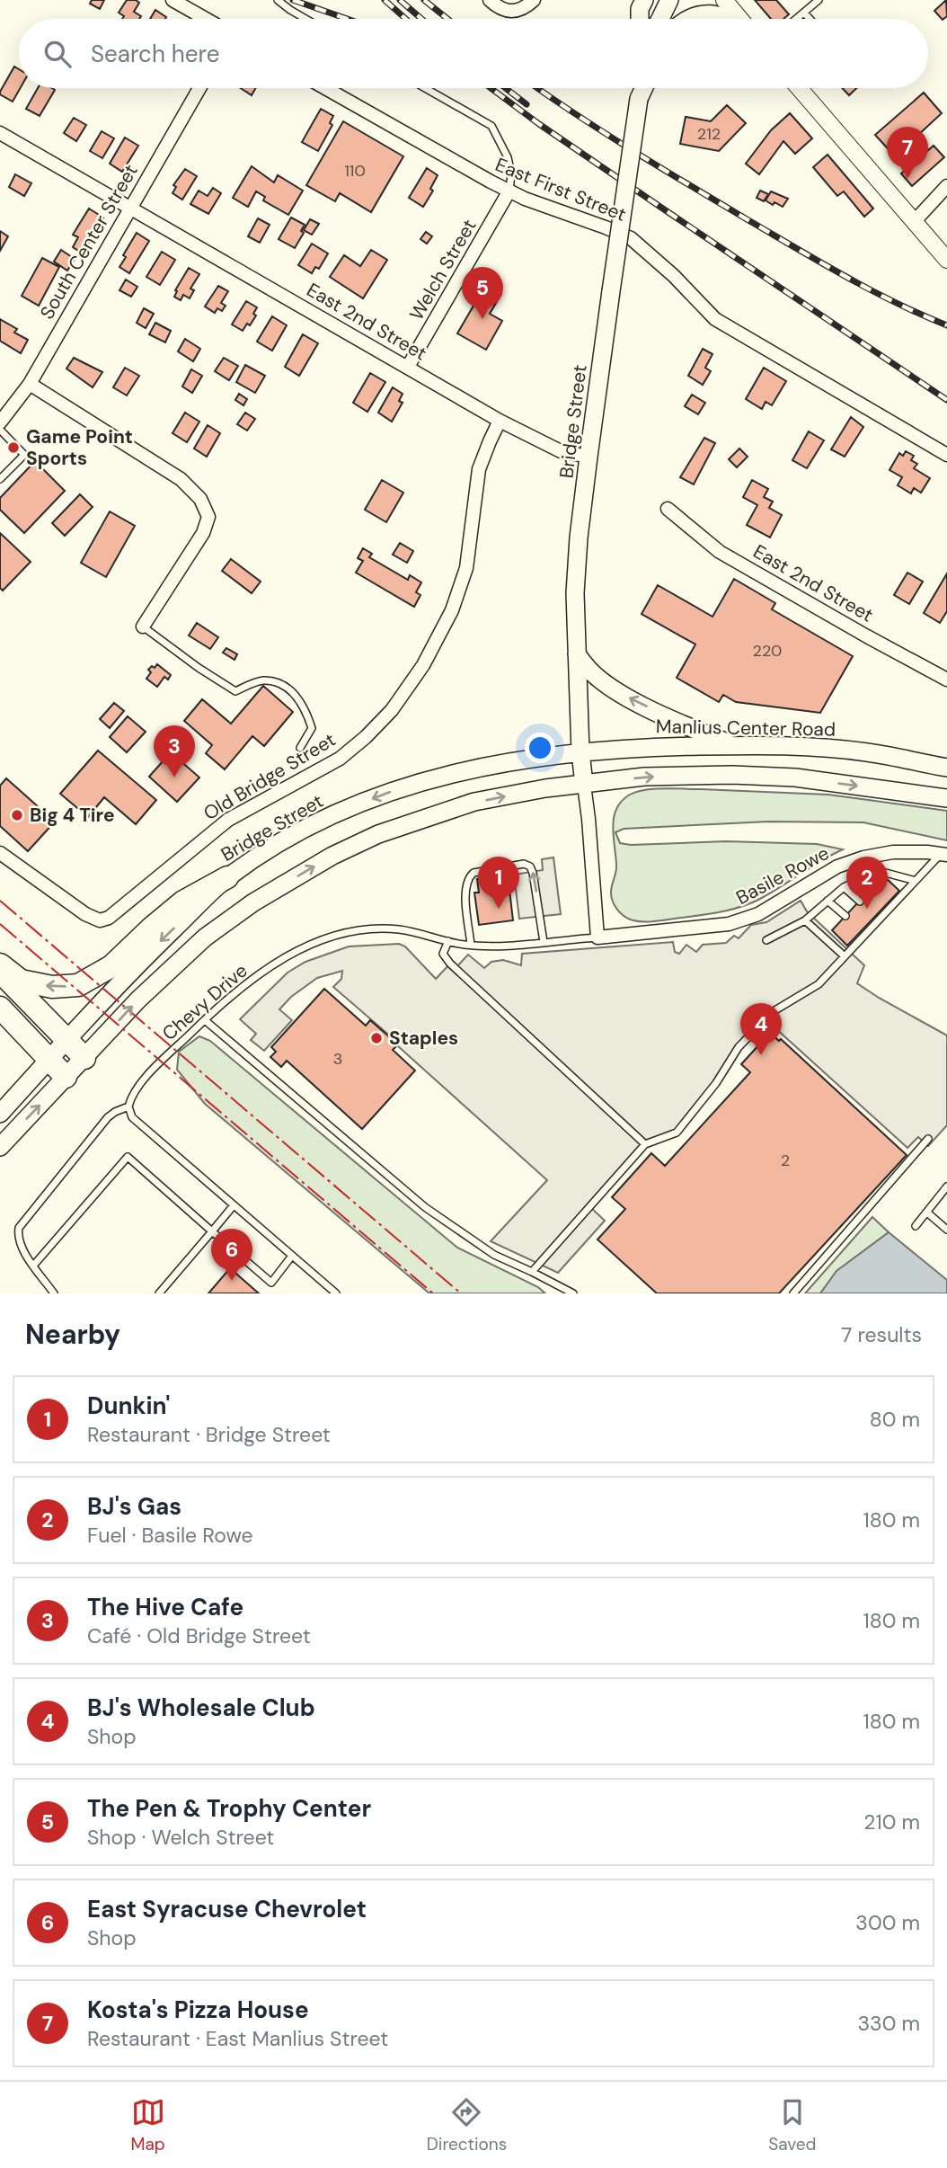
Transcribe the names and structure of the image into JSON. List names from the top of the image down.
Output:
{
  "streets": {
    "main road": ["Bridge Street", "Manlius Center Road"],
    "street": [
      "East First Street",
      "South Center Street",
      "Welch Street",
      "East 2nd Street",
      "Old Bridge Street",
      "Basile Rowe"
    ],
    "lane": ["Chevy Drive"]
  },
  "crossings": [
    ["East First Street", "Welch Street"],
    ["South Center Street", "East 2nd Street"],
    ["Welch Street", "East 2nd Street"],
    ["East 2nd Street", "Bridge Street"],
    ["East 2nd Street", "Old Bridge Street"],
    ["Bridge Street", "Manlius Center Road"],
    ["Bridge Street", "Basile Rowe"],
    ["Bridge Street", "Chevy Drive"],
    ["Basile Rowe", "Chevy Drive"]
  ],
  "places": ["Game Point Sports", "Big 4 Tire", "Staples"],
  "house_numbers": [
    "212",
    "110",
    "220",
    "3",
    "2"
  ],
  "page": {
    "search": "Search here",
    "pins": [
      "7",
      "5",
      "3",
      "1",
      "2",
      "4",
      "6"
    ],
    "heading": ["Nearby", "7 results"],
    "list": [
      {
        "mark": "1",
        "name": "Dunkin'",
        "note": "Restaurant · Bridge Street",
        "value": "80 m"
      },
      {
        "mark": "2",
        "name": "BJ's Gas",
        "note": "Fuel · Basile Rowe",
        "value": "180 m"
      },
      {
        "mark": "3",
        "name": "The Hive Cafe",
        "note": "Café · Old Bridge Street",
        "value": "180 m"
      },
      {
        "mark": "4",
        "name": "BJ's Wholesale Club",
        "note": "Shop",
        "value": "180 m"
      },
      {
        "mark": "5",
        "name": "The Pen & Trophy Center",
        "note": "Shop · Welch Street",
        "value": "210 m"
      },
      {
        "mark": "6",
        "name": "East Syracuse Chevrolet",
        "note": "Shop",
        "value": "300 m"
      },
      {
        "mark": "7",
        "name": "Kosta's Pizza House",
        "note": "Restaurant · East Manlius Street",
        "value": "330 m"
      }
    ],
    "nav": ["Map", "Directions", "Saved"]
  }
}
